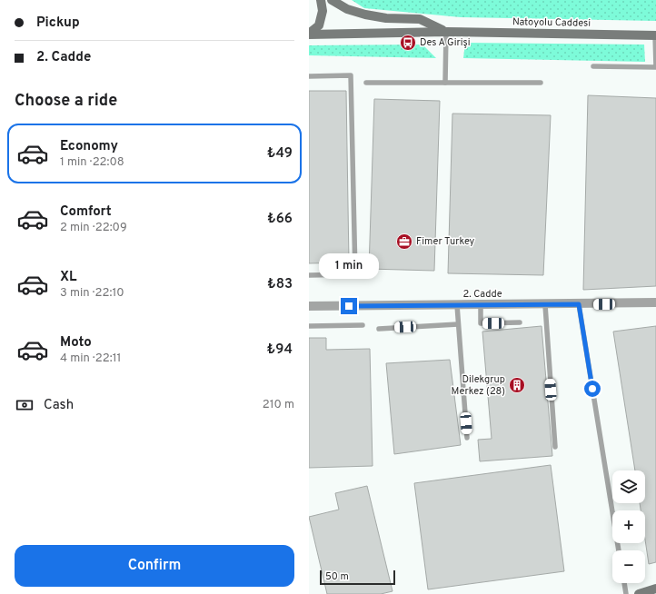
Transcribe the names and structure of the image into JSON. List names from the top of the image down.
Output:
{
  "streets": {
    "main road": ["Natoyolu Caddesi"],
    "street": ["2. Cadde"]
  },
  "places": {
    "bus stop": ["Des A Girişi"],
    "office": ["Fimer Turkey"],
    "building": ["Dilekgrup Merkez (28)"]
  },
  "scale_bar": "50 m",
  "page": {
    "banner": ["Pickup", "2. Cadde"],
    "heading": "Choose a ride",
    "list": [
      {
        "name": "Economy",
        "note": "1 min · 22:08",
        "value": "₺49"
      },
      {
        "name": "Comfort",
        "note": "2 min · 22:09",
        "value": "₺66"
      },
      {
        "name": "XL",
        "note": "3 min · 22:10",
        "value": "₺83"
      },
      {
        "name": "Moto",
        "note": "4 min · 22:11",
        "value": "₺94"
      }
    ],
    "bubble": "1 min",
    "pay": ["Cash", "210 m"],
    "map_buttons": ["+", "−"],
    "buttons": "Confirm",
    "scale": "50 m"
  }
}
